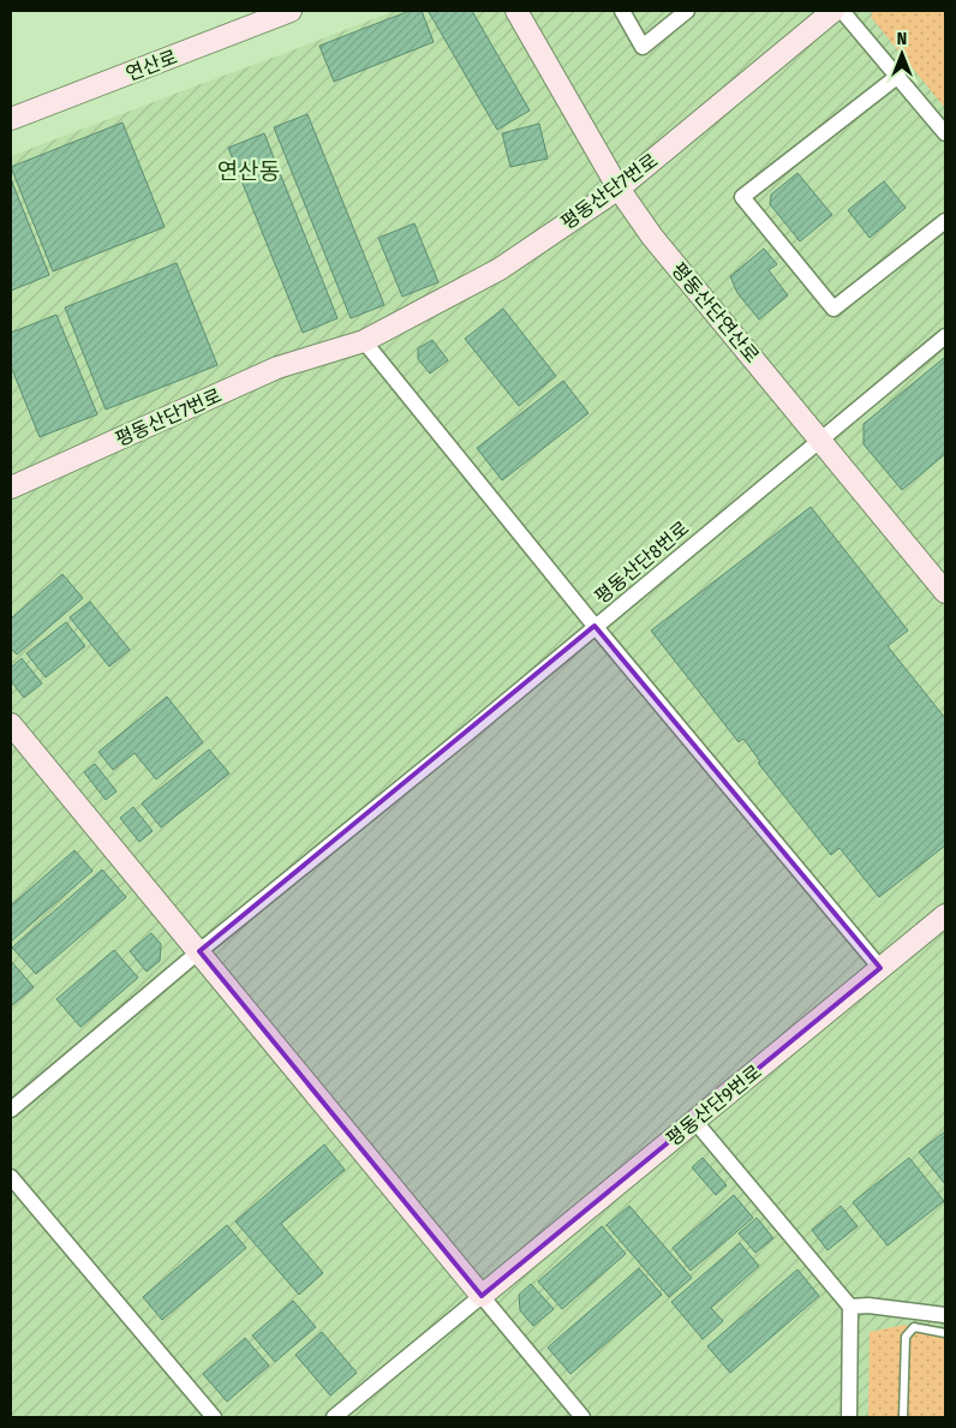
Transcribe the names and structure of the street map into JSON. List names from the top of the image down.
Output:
{
  "streets": {
    "street": [
      "연산로",
      "평동산단7번로",
      "평동산단연산로",
      "평동산단8번로",
      "평동산단9번로"
    ]
  },
  "crossings": [
    ["평동산단7번로", "평동산단연산로"],
    ["평동산단연산로", "평동산단8번로"],
    ["평동산단8번로", "평동산단9번로"]
  ],
  "districts": ["연산동"],
  "north": "top"
}
